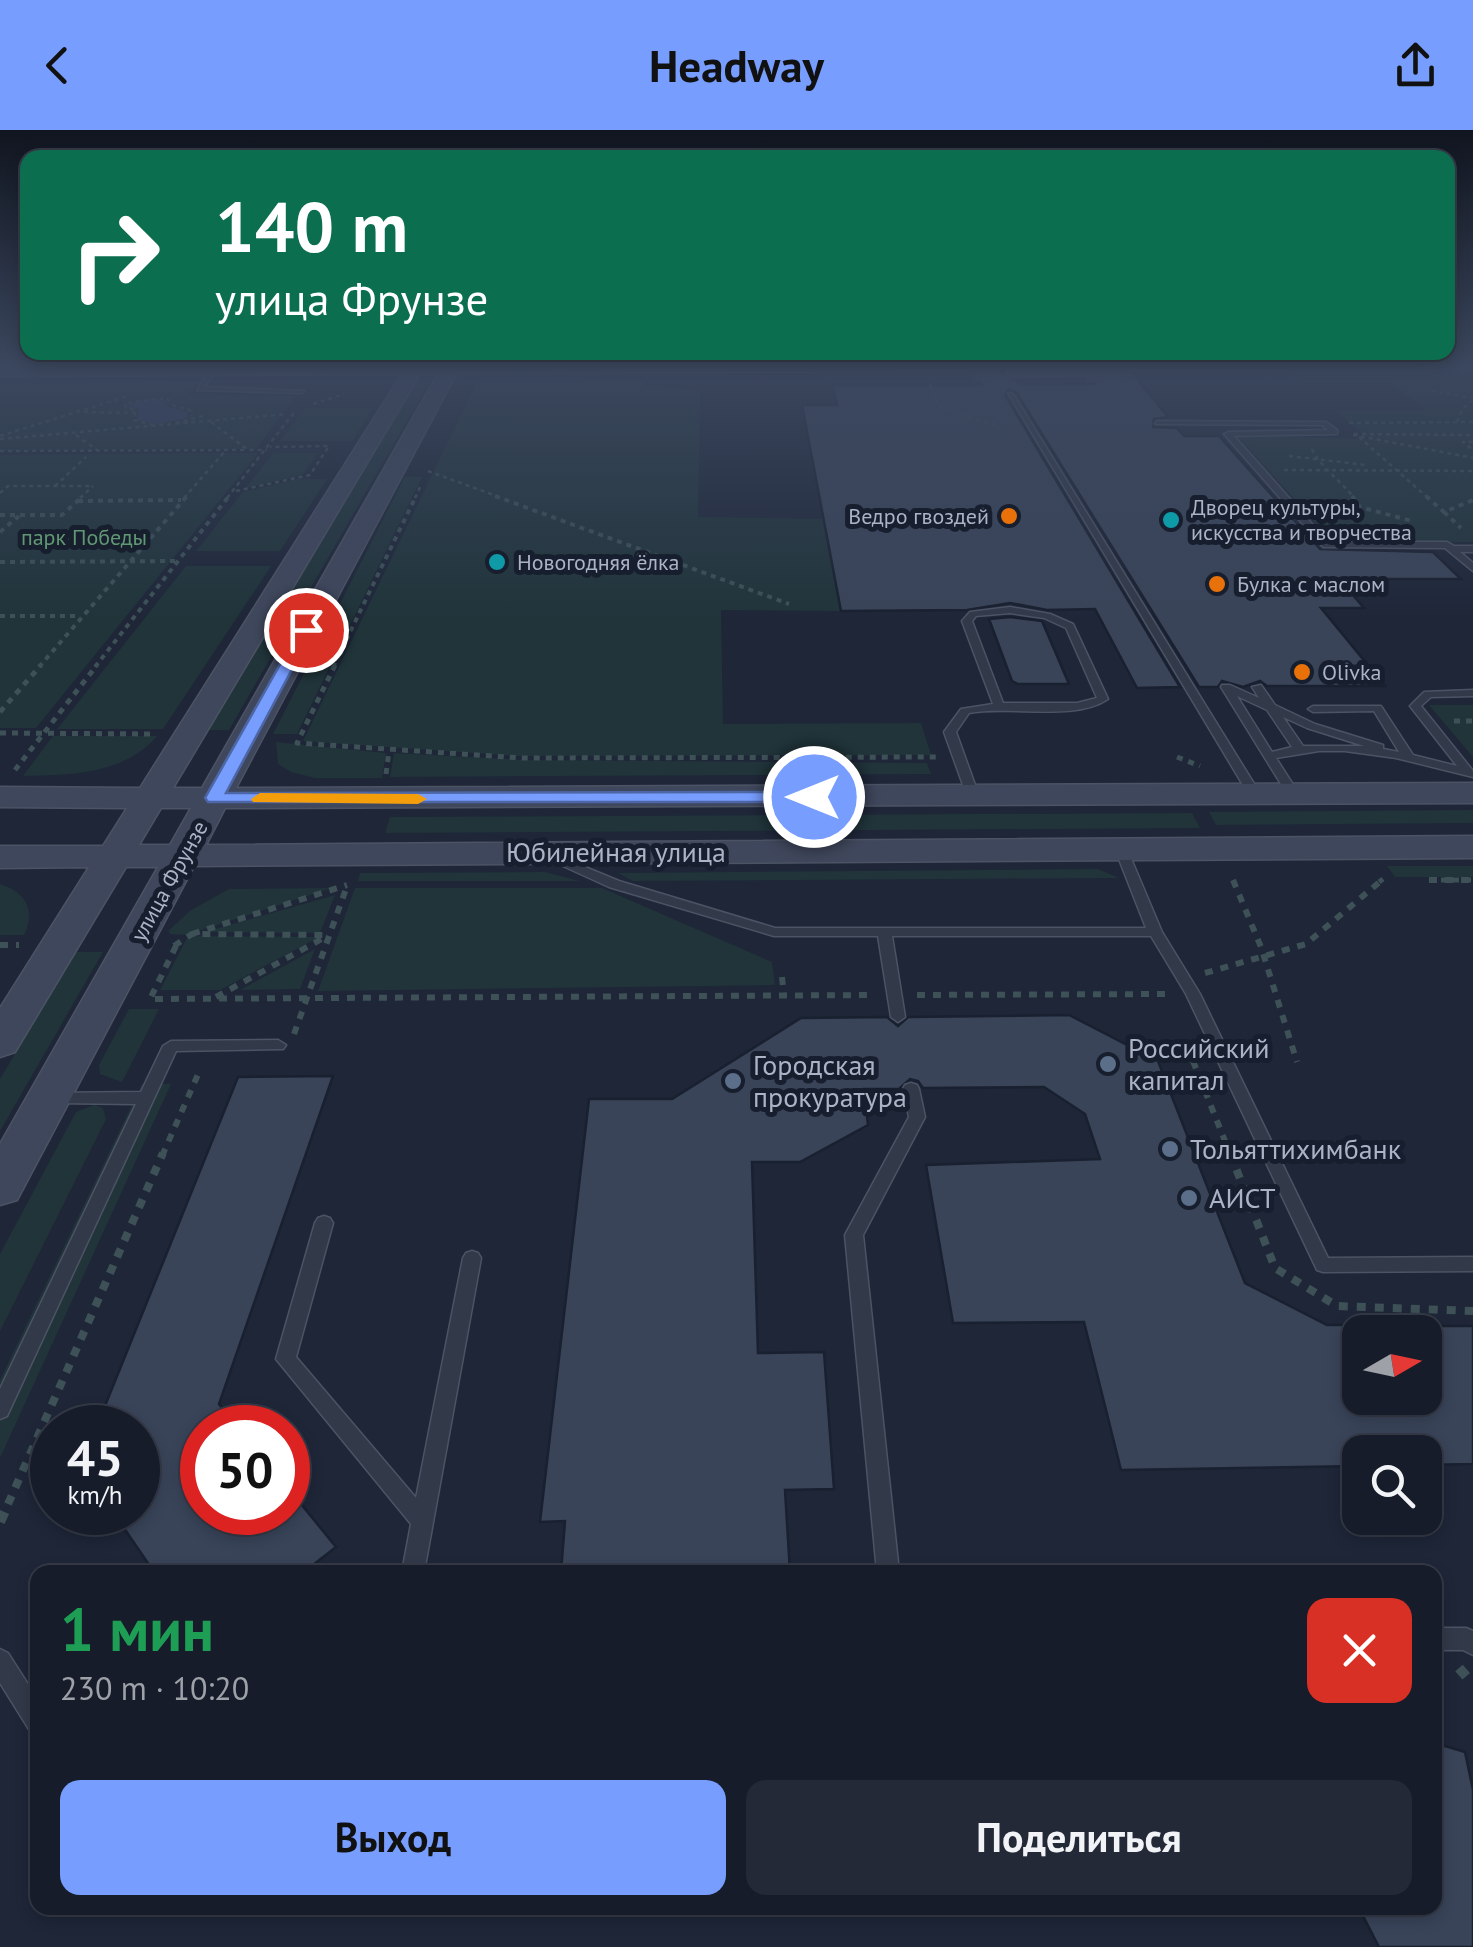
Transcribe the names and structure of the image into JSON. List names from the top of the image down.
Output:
{
  "streets": {
    "main road": ["Юбилейная улица", "улица Фрунзе"]
  },
  "crossings": [
    ["Юбилейная улица", "улица Фрунзе"]
  ],
  "parks": ["парк Победы"],
  "places": [
    "Ведро гвоздей",
    "Дворец культуры, искусства и творчества",
    "Новогодняя ёлка",
    "Булка с маслом",
    "Olivka",
    "Российский капитал",
    "Городская прокуратура",
    "Тольяттихимбанк",
    "АИСТ"
  ],
  "north": "right",
  "page": {
    "header": "Headway",
    "turn": ["140 m", "улица Фрунзе"],
    "speed": "45 km/h",
    "limit": "50",
    "heading": ["1 мин", "230 m · 10:20"],
    "buttons": ["Выход", "Поделиться"]
  }
}
